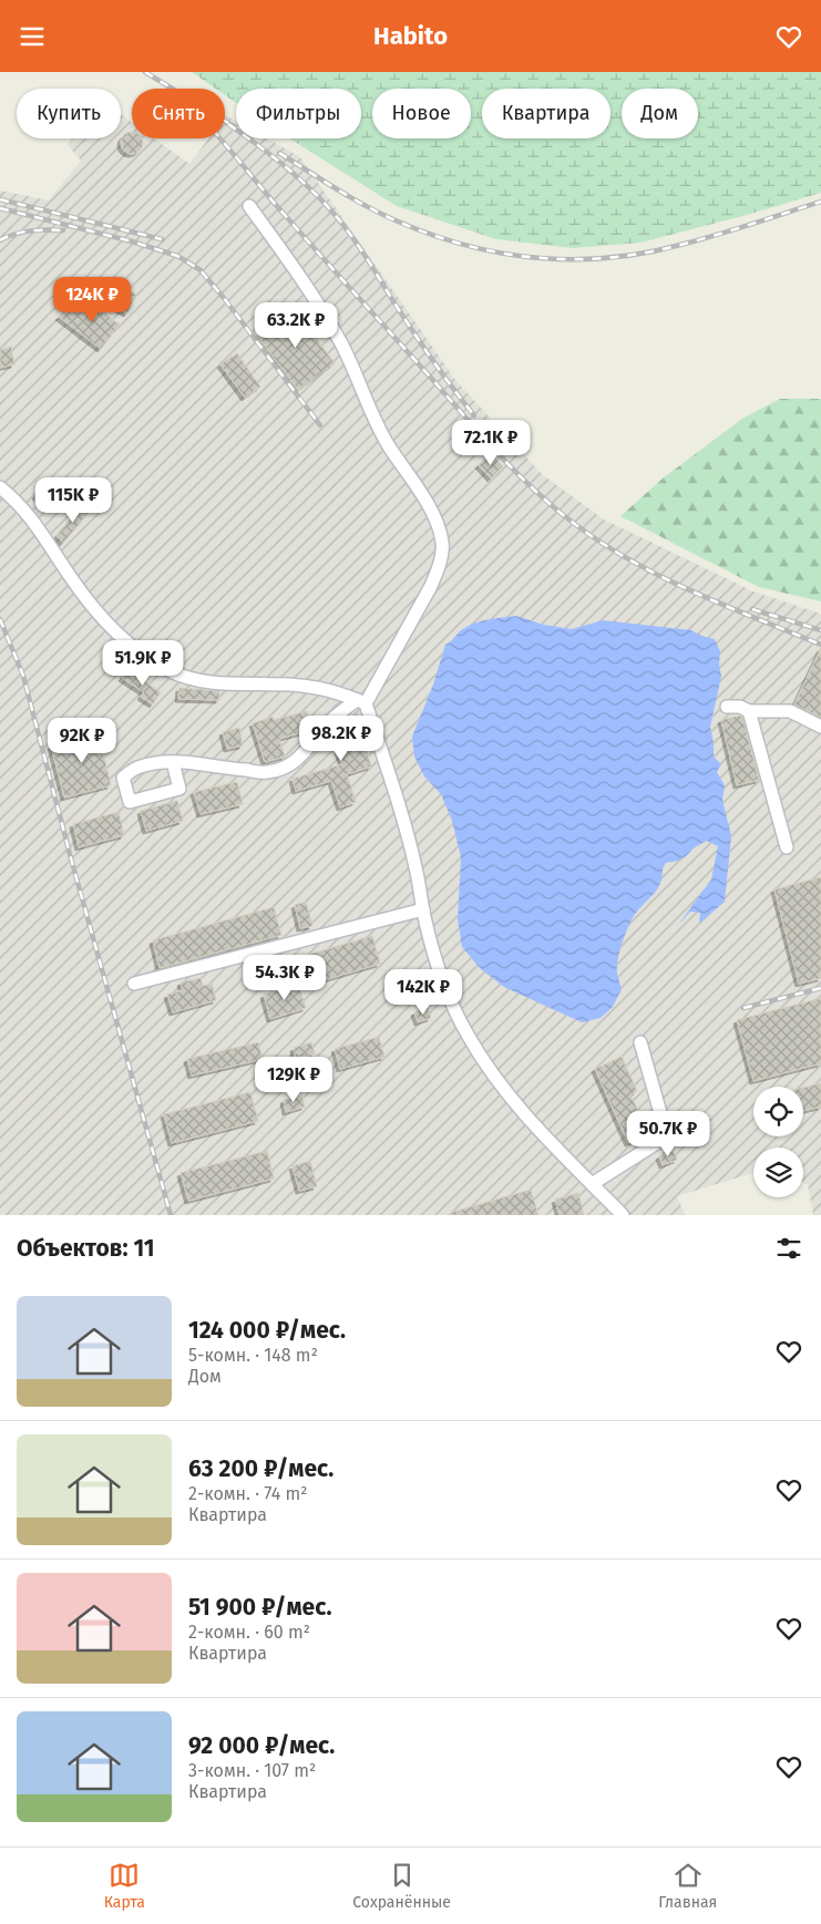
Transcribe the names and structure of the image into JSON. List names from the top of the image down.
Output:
{
  "page": {
    "header": "Habito",
    "chip": [
      "Купить",
      "Снять",
      "Фильтры",
      "Новое",
      "Квартира",
      "Дом"
    ],
    "price": [
      "124K ₽",
      "63.2K ₽",
      "72.1K ₽",
      "115K ₽",
      "51.9K ₽",
      "98.2K ₽",
      "92K ₽",
      "54.3K ₽",
      "142K ₽",
      "129K ₽",
      "50.7K ₽"
    ],
    "heading": "Объектов: 11",
    "list": [
      {
        "name": "124 000 ₽/мес.",
        "note": "5-комн. · 148 m² · Дом"
      },
      {
        "name": "63 200 ₽/мес.",
        "note": "2-комн. · 74 m² · Квартира"
      },
      {
        "name": "51 900 ₽/мес.",
        "note": "2-комн. · 60 m² · Квартира"
      },
      {
        "name": "92 000 ₽/мес.",
        "note": "3-комн. · 107 m² · Квартира"
      }
    ],
    "tabs": ["Карта", "Сохранённые", "Главная"]
  }
}
